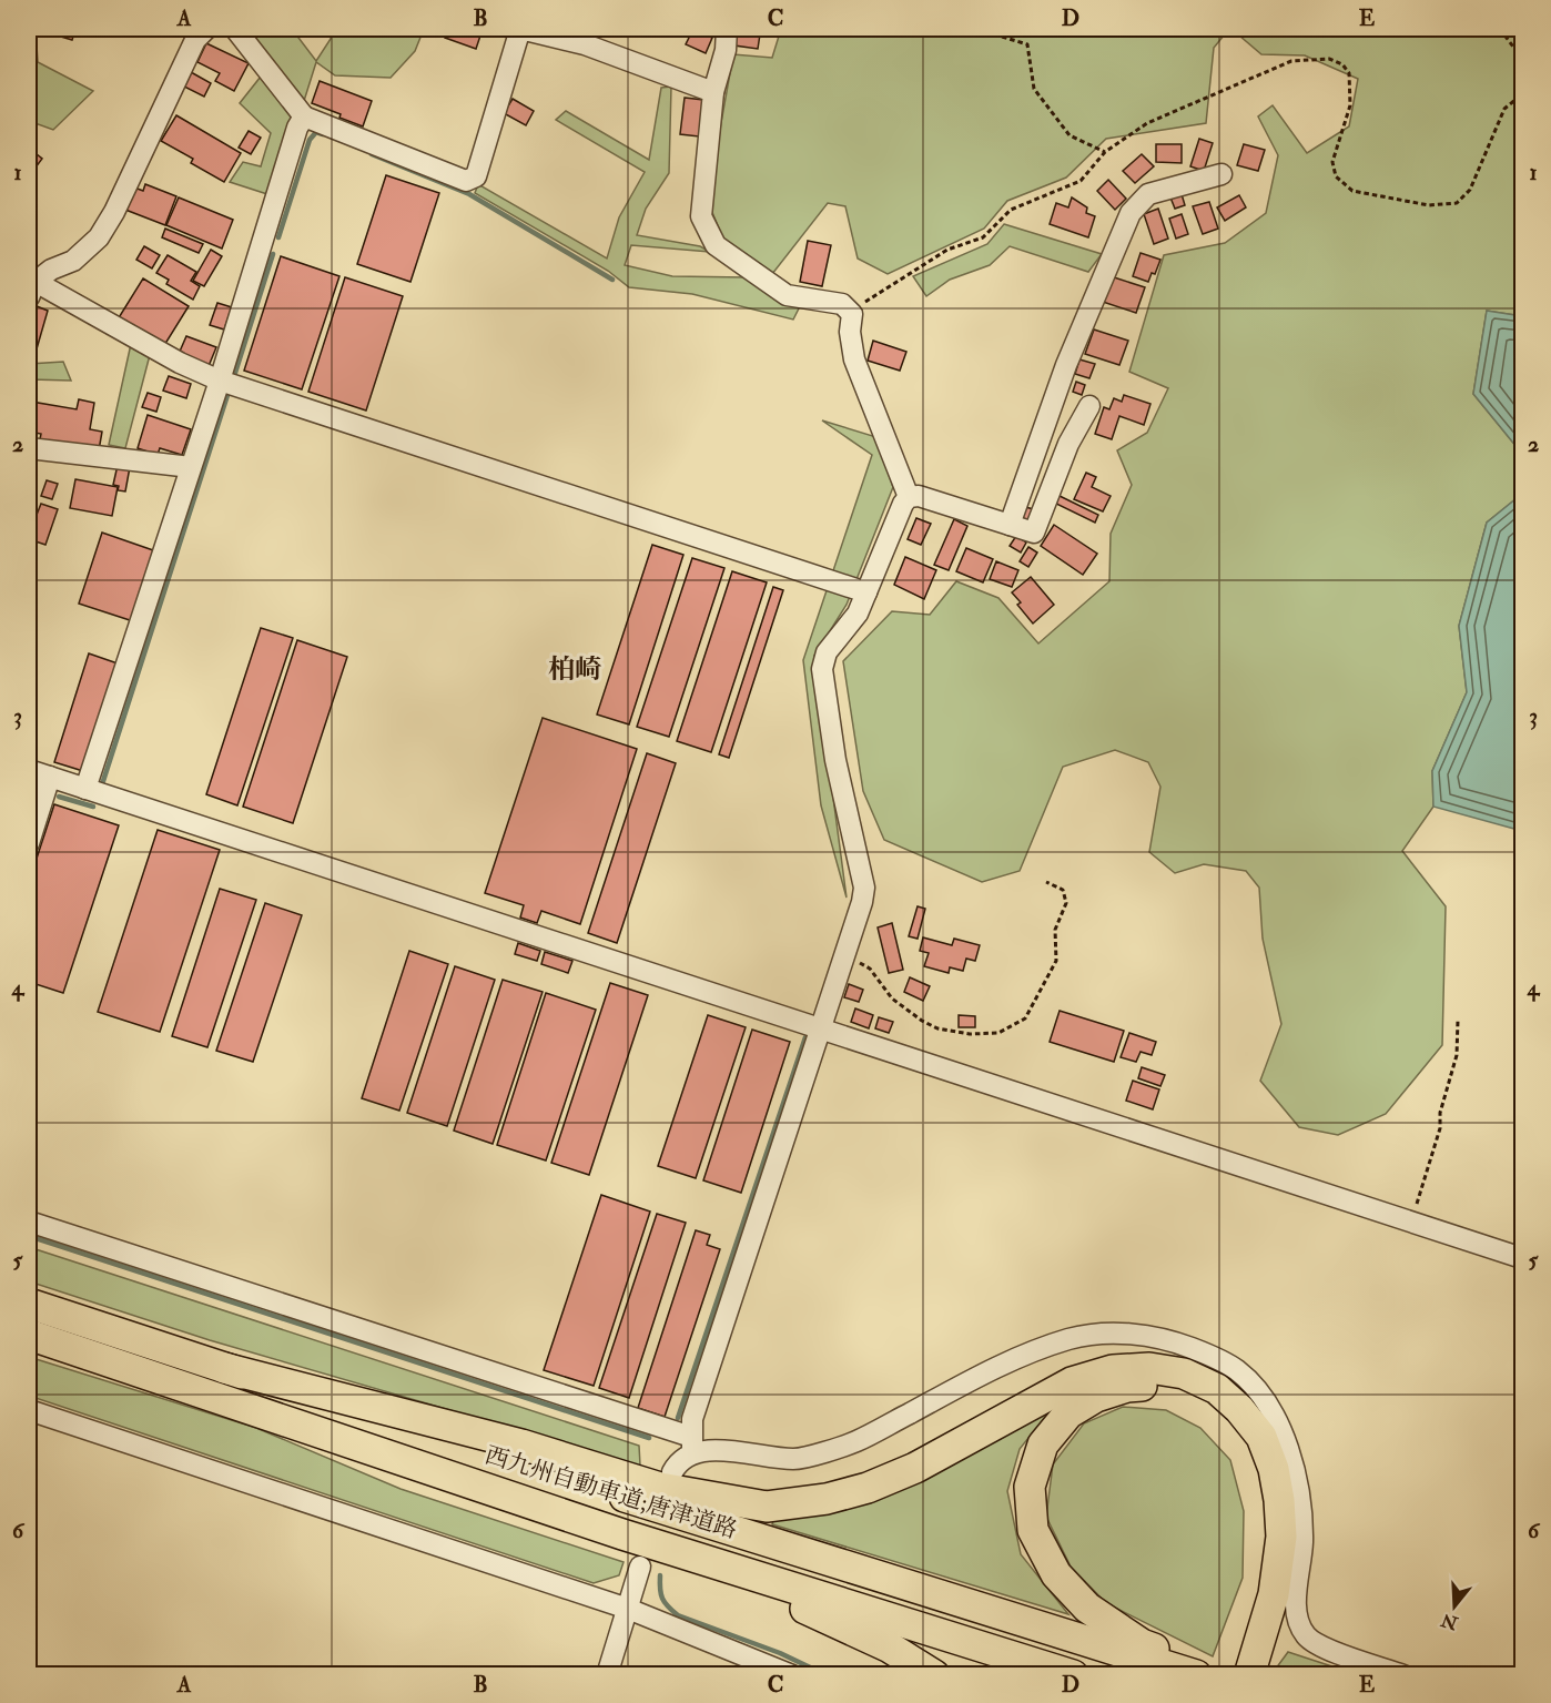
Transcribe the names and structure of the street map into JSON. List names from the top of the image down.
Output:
{
  "streets": {
    "highway": ["西九州自動車道;唐津道路"]
  },
  "districts": ["柏崎"],
  "north": "bottom",
  "grid": {
    "columns": [
      "A",
      "B",
      "C",
      "D",
      "E"
    ],
    "rows": [
      "1",
      "2",
      "3",
      "4",
      "5",
      "6"
    ]
  }
}
